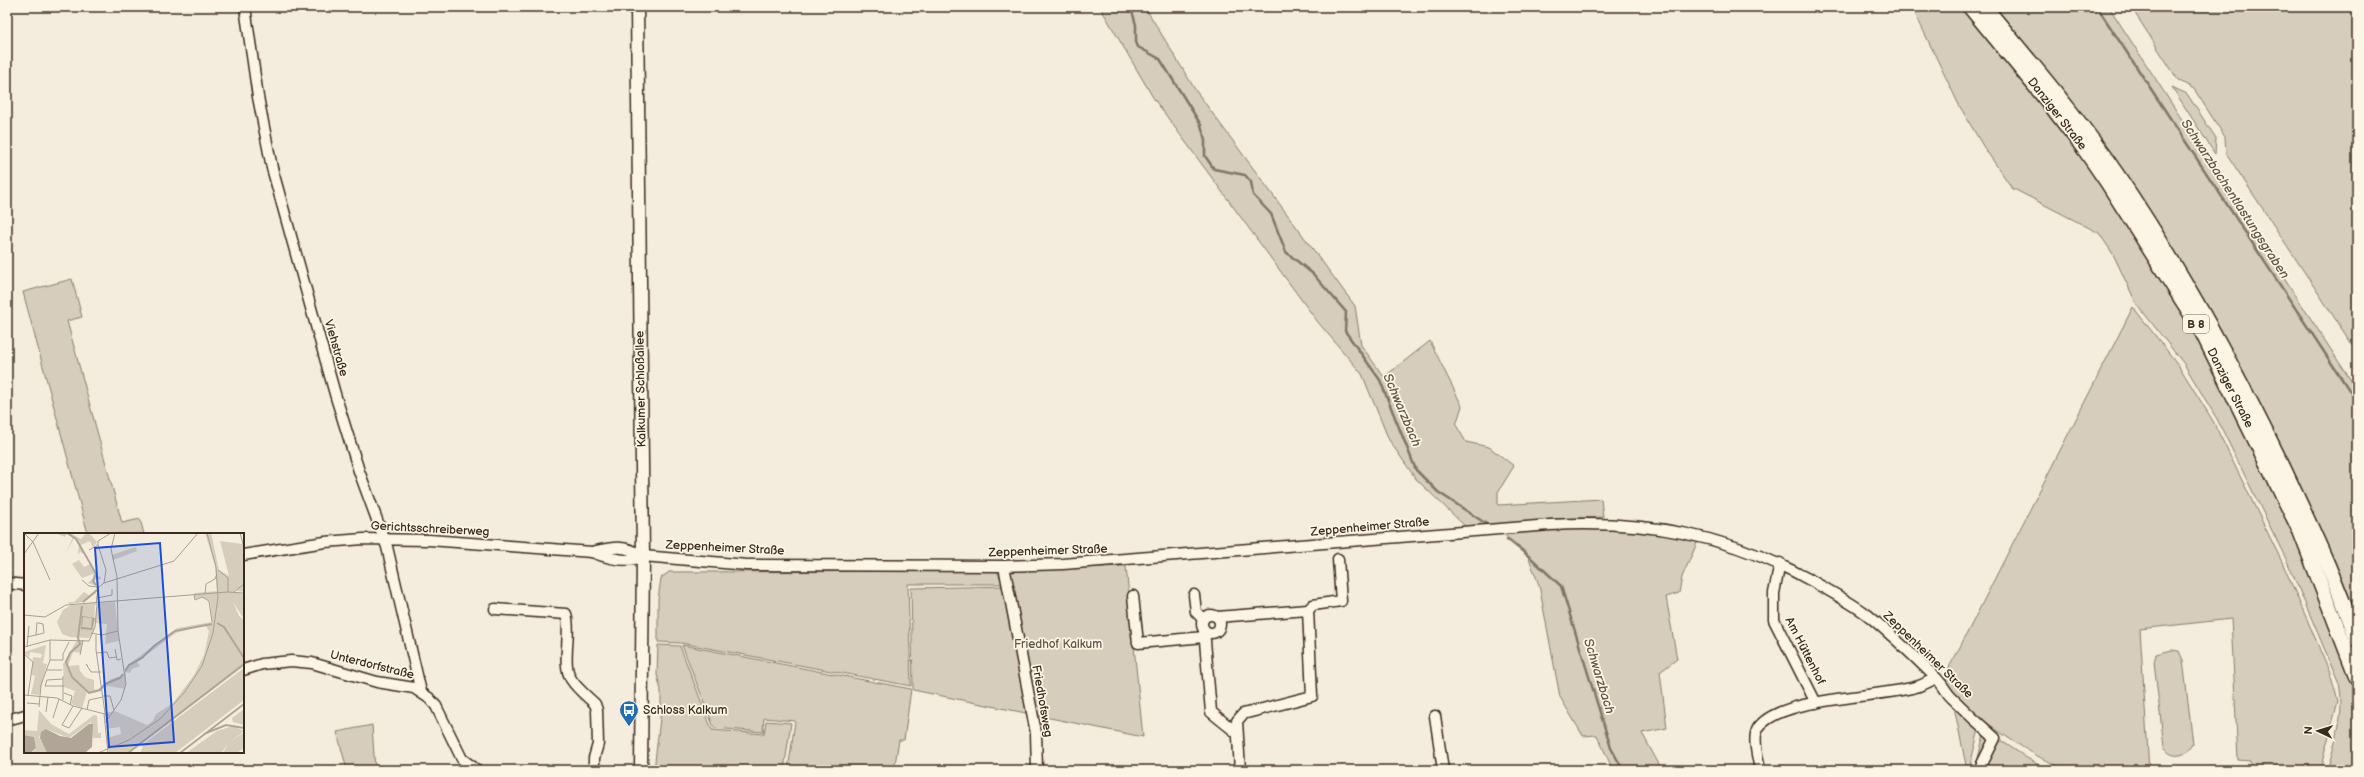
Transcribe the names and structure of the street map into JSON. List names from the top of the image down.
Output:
{
  "streets": {
    "highway": ["Danziger Straße", "B 8"],
    "main road": ["Kalkumer Schloßallee"],
    "street": [
      "Viehstraße",
      "Zeppenheimer Straße",
      "Gerichtsschreiberweg",
      "Am Hüttenhof",
      "Unterdorfstraße",
      "Friedhofsweg"
    ]
  },
  "crossings": [
    ["Viehstraße", "Gerichtsschreiberweg"],
    ["Viehstraße", "Unterdorfstraße"],
    ["Kalkumer Schloßallee", "Zeppenheimer Straße"],
    ["Kalkumer Schloßallee", "Gerichtsschreiberweg"],
    ["Zeppenheimer Straße", "Gerichtsschreiberweg"],
    ["Zeppenheimer Straße", "Am Hüttenhof"],
    ["Zeppenheimer Straße", "Friedhofsweg"]
  ],
  "water": ["Schwarzbachentlastungsgraben", "Schwarzbach"],
  "parks": ["Friedhof Kalkum"],
  "places": {
    "bus stop": ["Schloss Kalkum"]
  },
  "north": "left"
}
